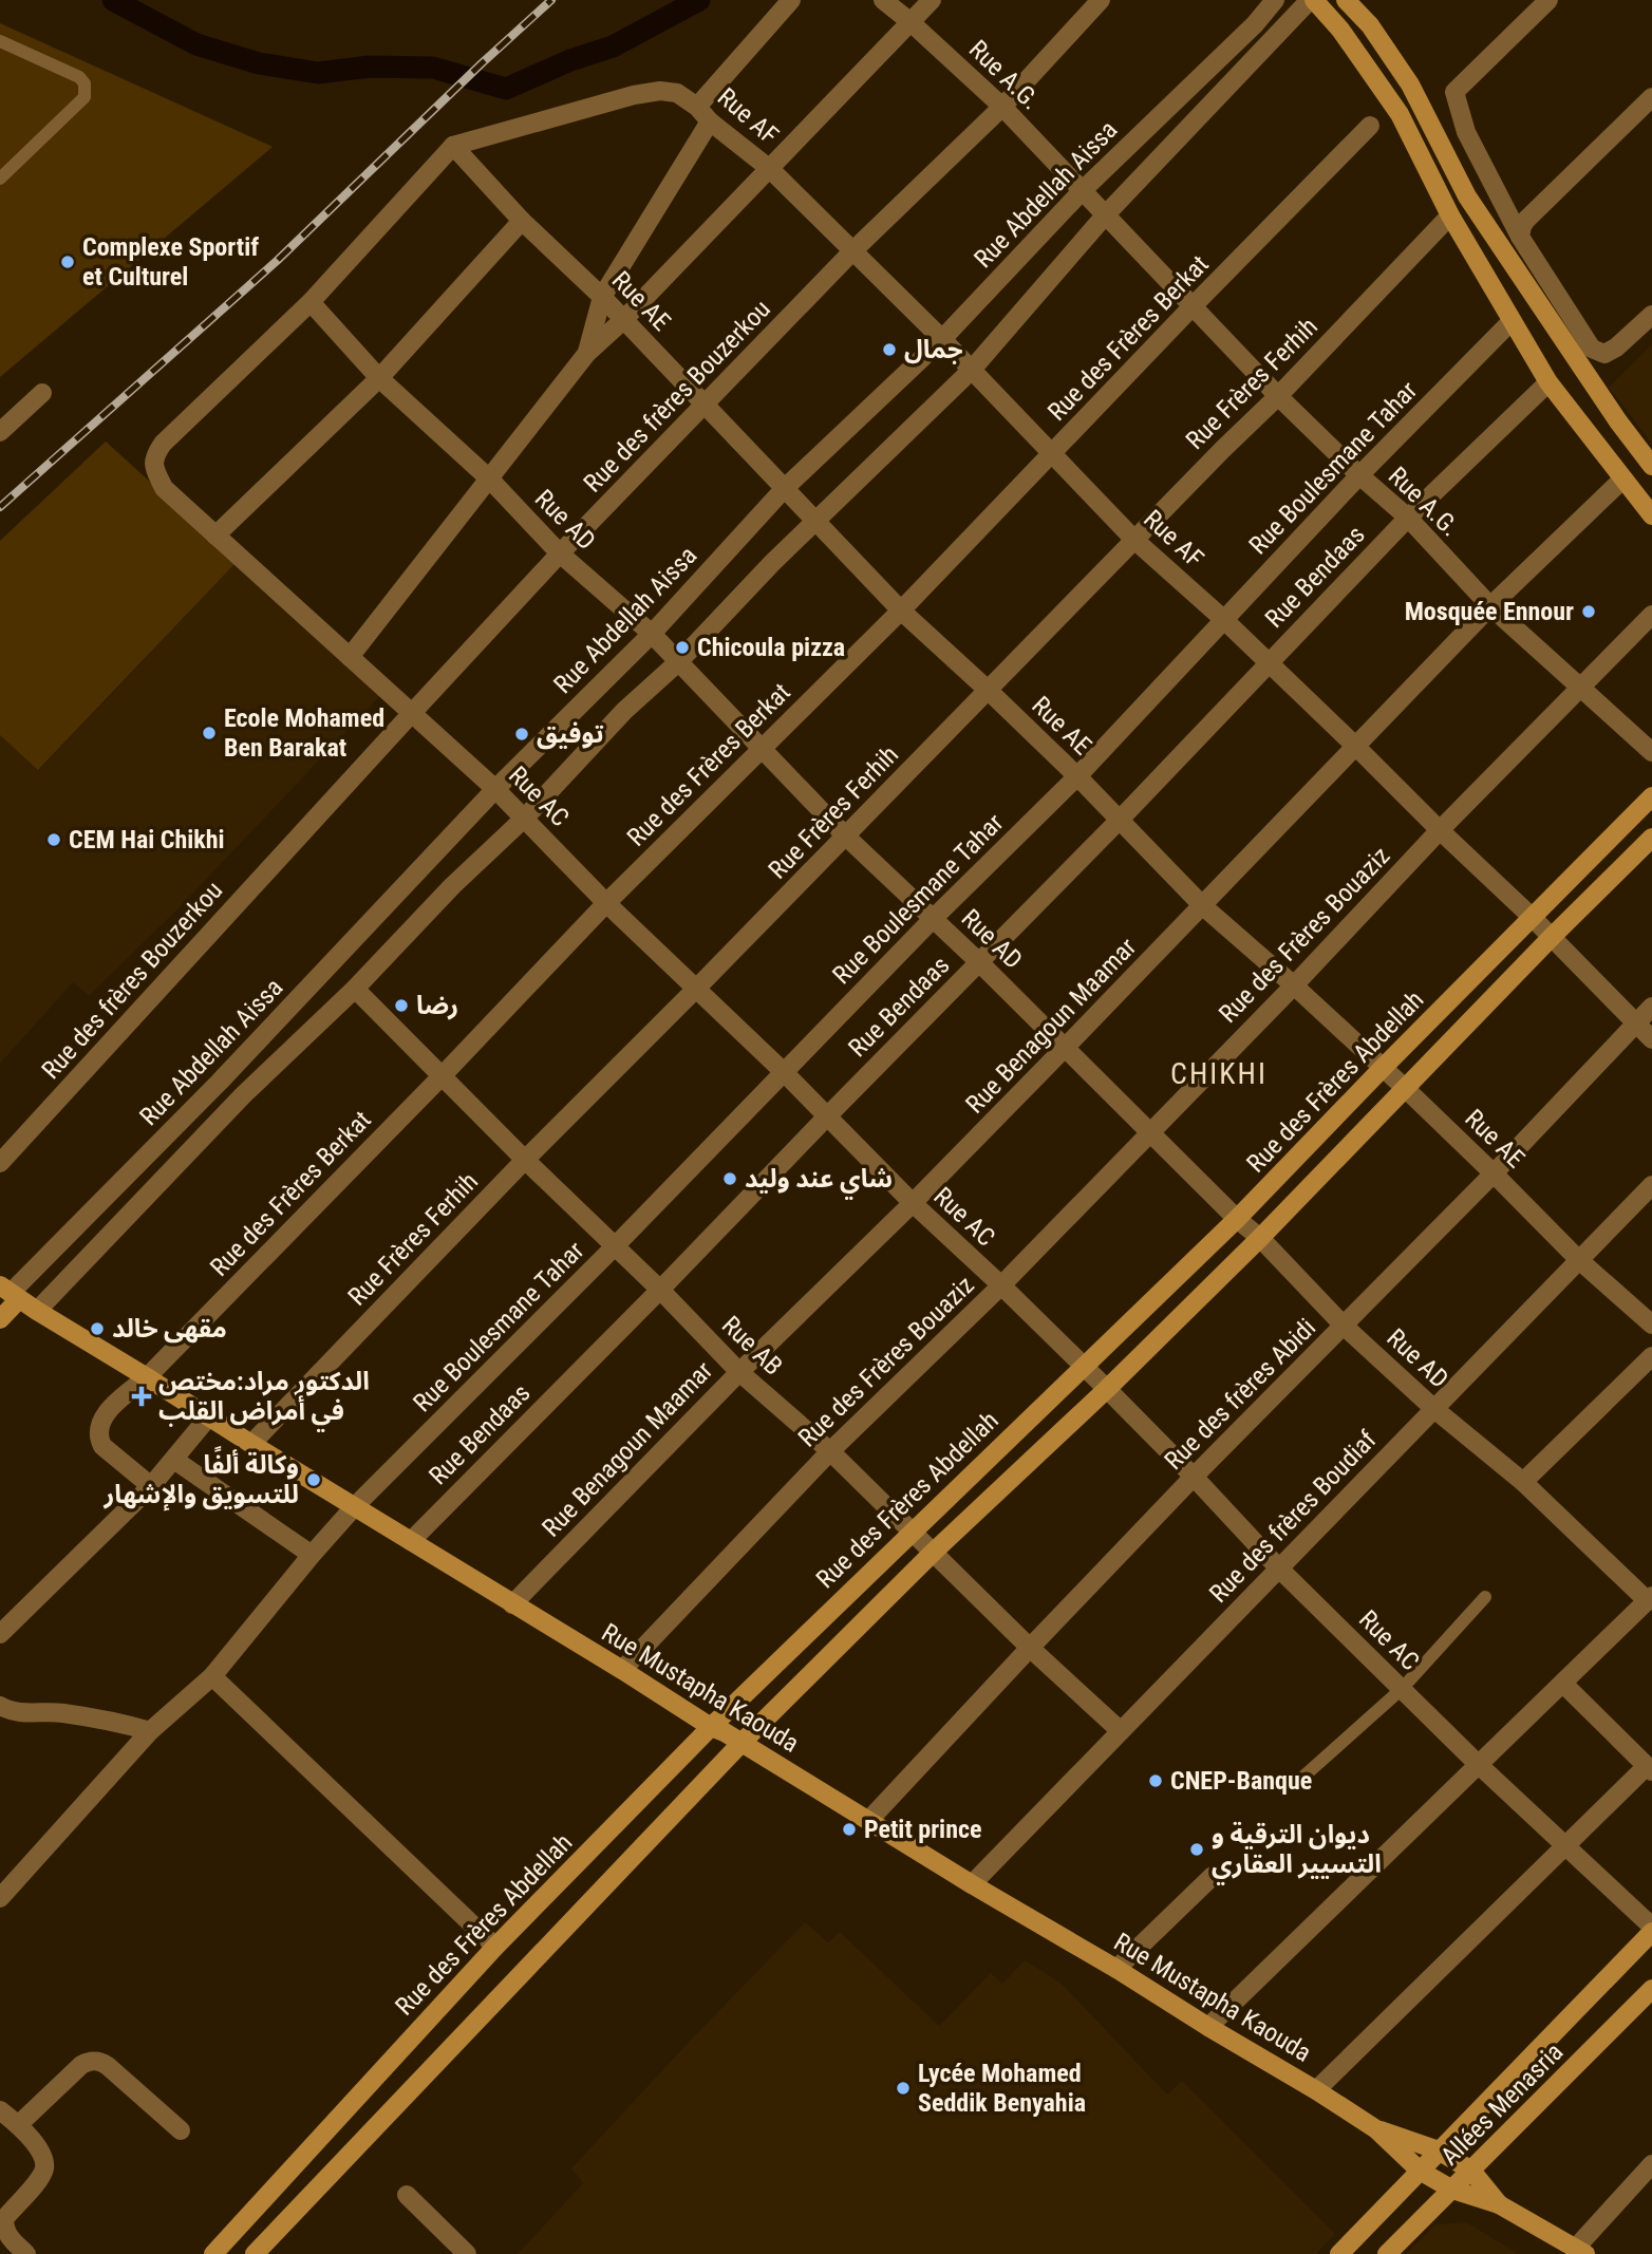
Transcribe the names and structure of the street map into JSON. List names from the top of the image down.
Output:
{
  "streets": {
    "main road": ["Rue des Frères Abdellah", "Rue Mustapha Kaouda", "Allées Menasria"],
    "street": [
      "Rue A.G.",
      "Rue AF",
      "Rue Abdellah Aissa",
      "Rue AE",
      "Rue des Frères Berkat",
      "Rue Frères Ferhih",
      "Rue des frères Bouzerkou",
      "Rue Boulesmane Tahar",
      "Rue AD",
      "Rue Bendaas",
      "Rue AC",
      "Rue des Frères Bouaziz",
      "Rue Benagoun Maamar",
      "Rue AB",
      "Rue des frères Abidi",
      "Rue des frères Boudiaf"
    ]
  },
  "crossings": [
    ["Rue A.G.", "Rue Abdellah Aissa"],
    ["Rue A.G.", "Rue des Frères Berkat"],
    ["Rue A.G.", "Rue Frères Ferhih"],
    ["Rue A.G.", "Rue des frères Bouzerkou"],
    ["Rue A.G.", "Rue Boulesmane Tahar"],
    ["Rue A.G.", "Rue Bendaas"],
    ["Rue A.G.", "Rue des Frères Bouaziz"],
    ["Rue A.G.", "Rue Benagoun Maamar"],
    ["Rue AF", "Rue Abdellah Aissa"],
    ["Rue AF", "Rue AE"],
    ["Rue AF", "Rue des Frères Berkat"],
    ["Rue AF", "Rue Frères Ferhih"],
    ["Rue AF", "Rue des frères Bouzerkou"],
    ["Rue AF", "Rue Boulesmane Tahar"],
    ["Rue AF", "Rue Bendaas"],
    ["Rue AF", "Rue des Frères Bouaziz"],
    ["Rue AF", "Rue Benagoun Maamar"],
    ["Rue AF", "Rue des Frères Abdellah"],
    ["Rue AF", "Rue des frères Abidi"],
    ["Rue Abdellah Aissa", "Rue AE"],
    ["Rue Abdellah Aissa", "Rue AD"],
    ["Rue Abdellah Aissa", "Rue AC"],
    ["Rue Abdellah Aissa", "Rue Mustapha Kaouda"],
    ["Rue AE", "Rue des Frères Berkat"],
    ["Rue AE", "Rue Frères Ferhih"],
    ["Rue AE", "Rue des frères Bouzerkou"],
    ["Rue AE", "Rue Boulesmane Tahar"],
    ["Rue AE", "Rue Bendaas"],
    ["Rue AE", "Rue des Frères Bouaziz"],
    ["Rue AE", "Rue Benagoun Maamar"],
    ["Rue AE", "Rue des Frères Abdellah"],
    ["Rue AE", "Rue des frères Abidi"],
    ["Rue AE", "Rue des frères Boudiaf"],
    ["Rue des Frères Berkat", "Rue AD"],
    ["Rue des Frères Berkat", "Rue AC"],
    ["Rue des Frères Berkat", "Rue AB"],
    ["Rue des Frères Berkat", "Rue Mustapha Kaouda"],
    ["Rue Frères Ferhih", "Rue AD"],
    ["Rue Frères Ferhih", "Rue AC"],
    ["Rue Frères Ferhih", "Rue AB"],
    ["Rue Frères Ferhih", "Rue Mustapha Kaouda"],
    ["Rue des frères Bouzerkou", "Rue AD"],
    ["Rue des frères Bouzerkou", "Rue AC"],
    ["Rue Boulesmane Tahar", "Rue AD"],
    ["Rue Boulesmane Tahar", "Rue AC"],
    ["Rue Boulesmane Tahar", "Rue AB"],
    ["Rue Boulesmane Tahar", "Rue Mustapha Kaouda"],
    ["Rue AD", "Rue Bendaas"],
    ["Rue AD", "Rue AC"],
    ["Rue AD", "Rue des Frères Bouaziz"],
    ["Rue AD", "Rue Benagoun Maamar"],
    ["Rue AD", "Rue des Frères Abdellah"],
    ["Rue AD", "Rue des frères Abidi"],
    ["Rue AD", "Rue des frères Boudiaf"],
    ["Rue Bendaas", "Rue AC"],
    ["Rue Bendaas", "Rue AB"],
    ["Rue Bendaas", "Rue Mustapha Kaouda"],
    ["Rue AC", "Rue des Frères Bouaziz"],
    ["Rue AC", "Rue Benagoun Maamar"],
    ["Rue AC", "Rue des Frères Abdellah"],
    ["Rue AC", "Rue des frères Abidi"],
    ["Rue AC", "Rue des frères Boudiaf"],
    ["Rue des Frères Bouaziz", "Rue AB"],
    ["Rue des Frères Bouaziz", "Rue Mustapha Kaouda"],
    ["Rue Benagoun Maamar", "Rue AB"],
    ["Rue Benagoun Maamar", "Rue Mustapha Kaouda"],
    ["Rue des Frères Abdellah", "Rue AB"],
    ["Rue des Frères Abdellah", "Rue Mustapha Kaouda"],
    ["Rue AB", "Rue des frères Abidi"],
    ["Rue AB", "Rue des frères Boudiaf"],
    ["Rue des frères Abidi", "Rue Mustapha Kaouda"],
    ["Rue des frères Boudiaf", "Rue Mustapha Kaouda"],
    ["Rue Mustapha Kaouda", "Allées Menasria"]
  ],
  "districts": ["CHIKHI"],
  "places": {
    "other": [
      "Complexe Sportif et Culturel",
      "جمال",
      "Mosquée Ennour",
      "Chicoula pizza",
      "Ecole Mohamed Ben Barakat",
      "توفيق",
      "CEM Hai Chikhi",
      "رضا",
      "شاي عند وليد",
      "مقهى خالد",
      "وكالة ألفًا للتسويق والإشهار",
      "CNEP-Banque",
      "Petit prince",
      "ديوان الترقية و التسيير العقاري",
      "Lycée Mohamed Seddik Benyahia"
    ],
    "health": ["الدكتور مراد:مختص في أمراض القلب"]
  }
}
